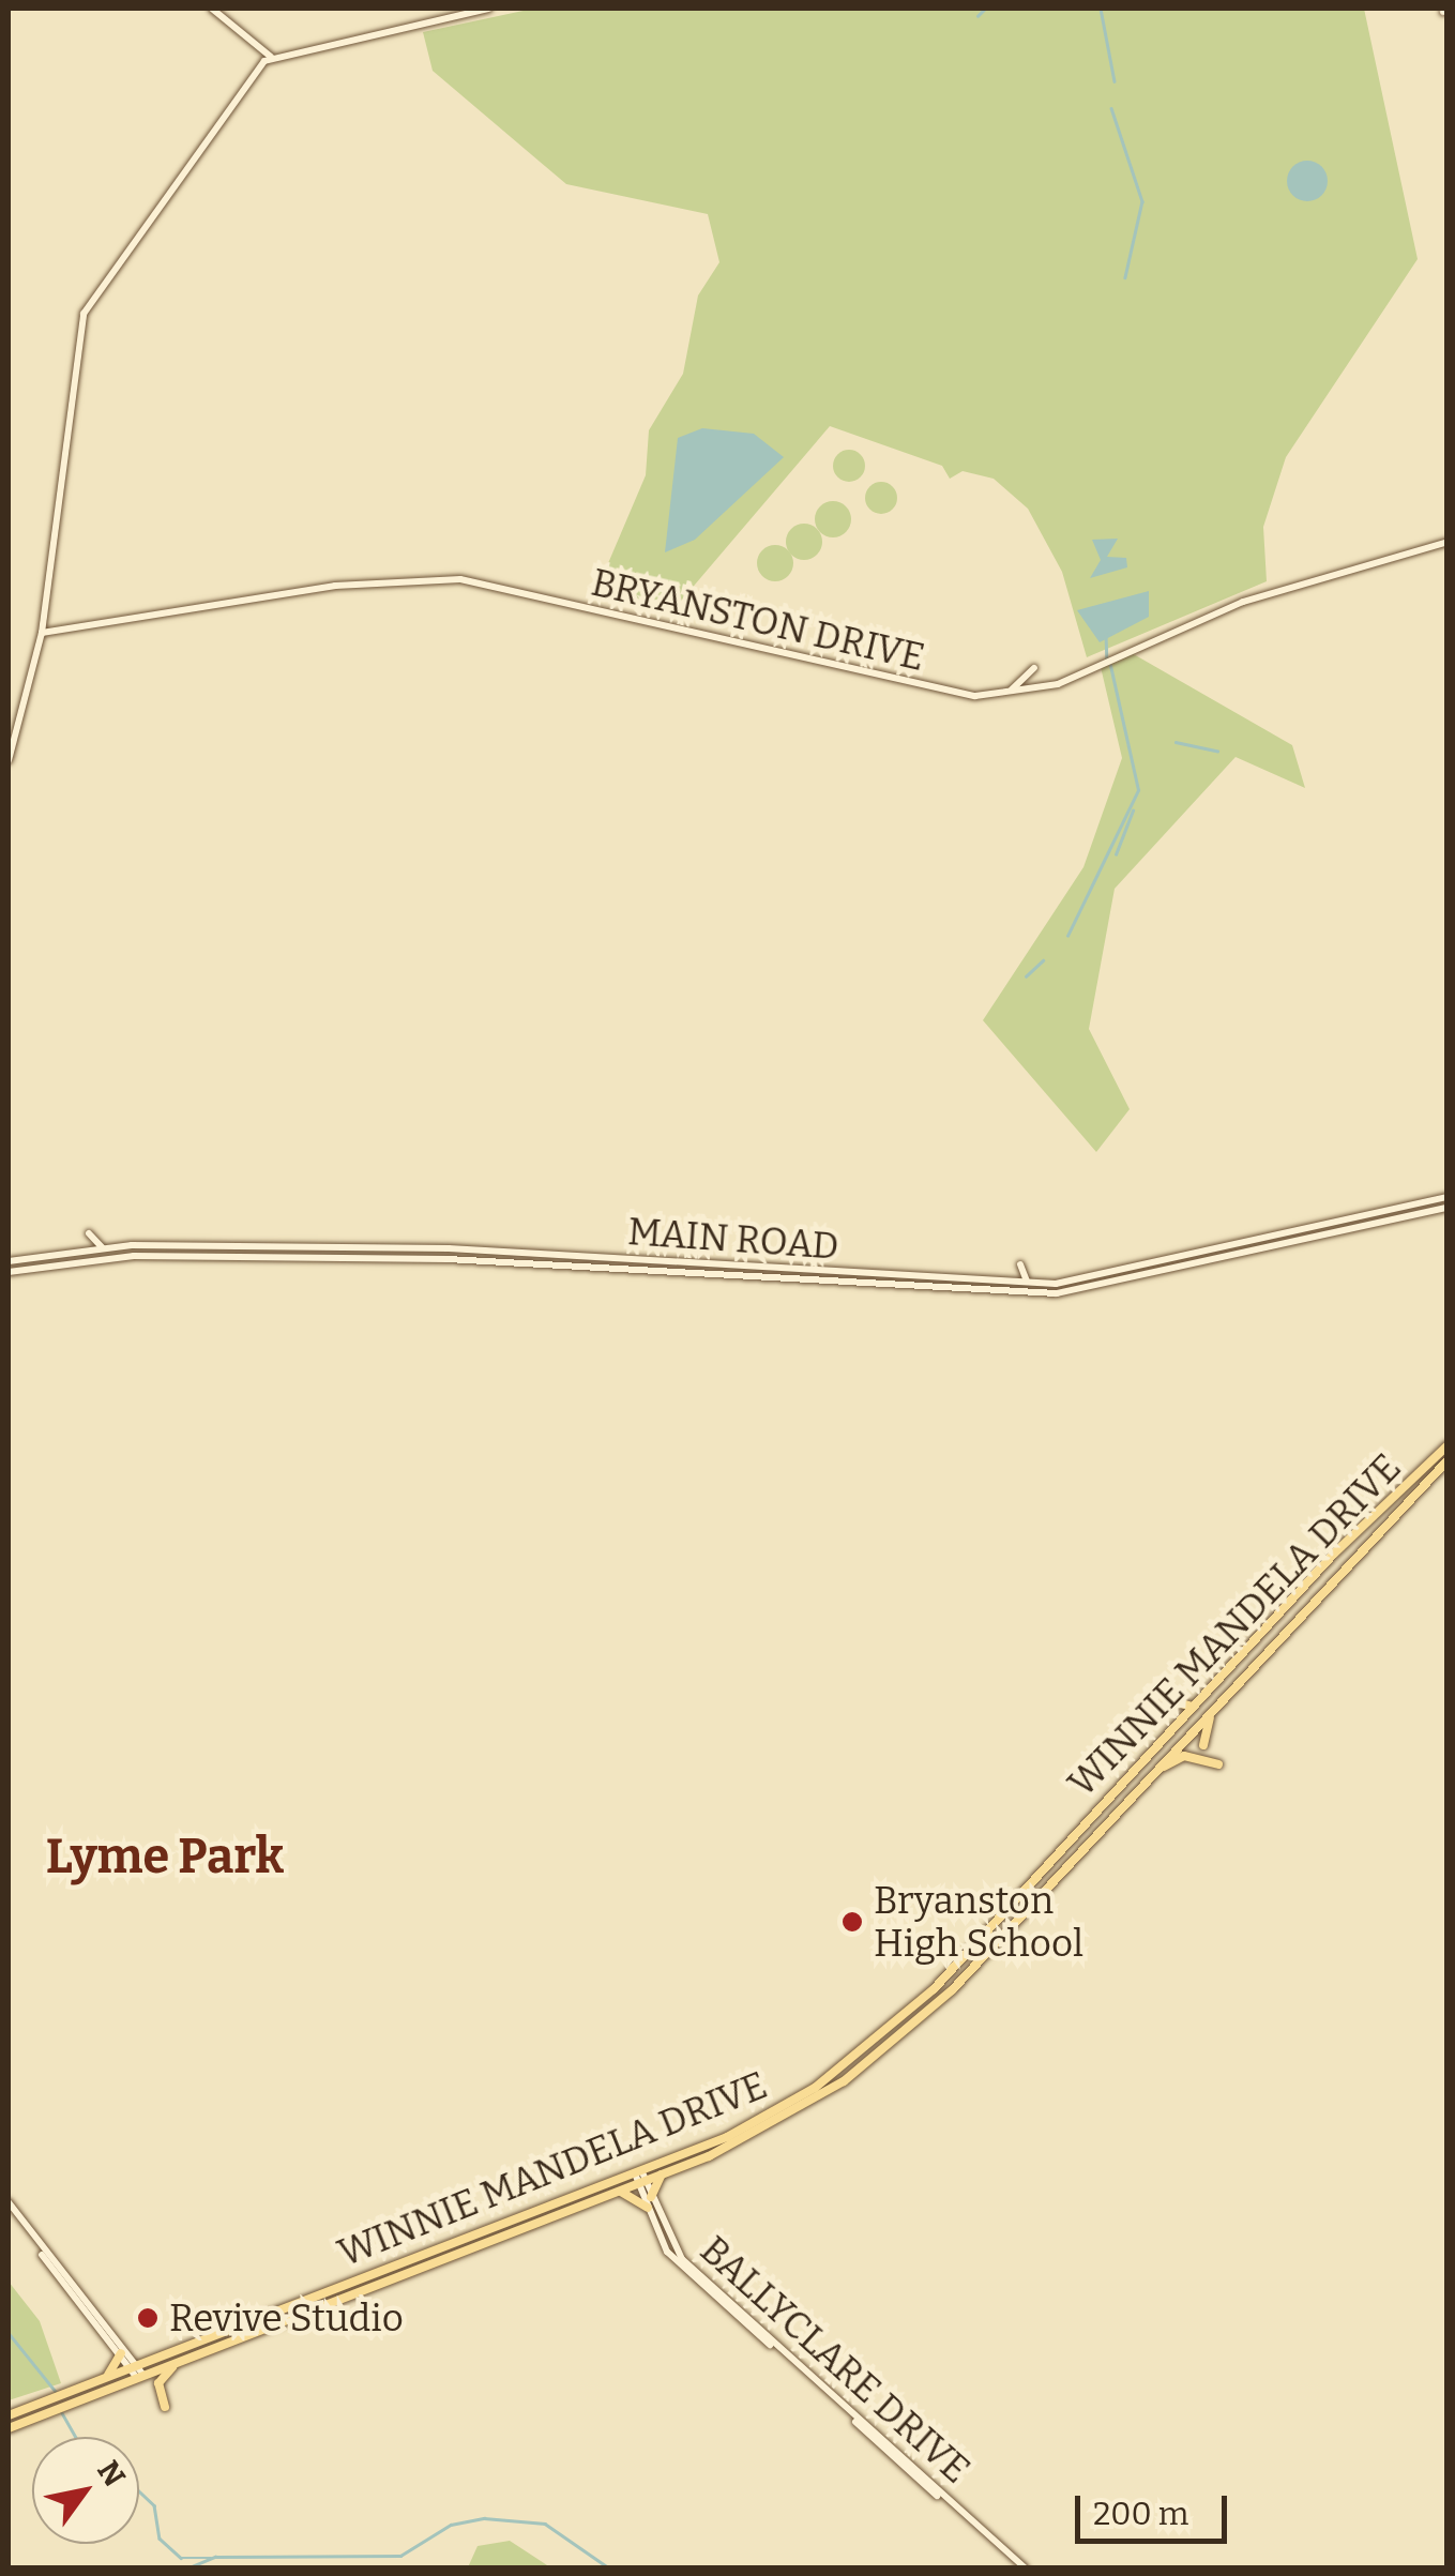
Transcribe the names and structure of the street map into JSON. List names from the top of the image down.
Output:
{
  "streets": {
    "main road": [
      "BRYANSTON DRIVE",
      "MAIN ROAD",
      "WINNIE MANDELA DRIVE",
      "BALLYCLARE DRIVE"
    ]
  },
  "crossings": [
    ["WINNIE MANDELA DRIVE", "BALLYCLARE DRIVE"]
  ],
  "districts": ["Lyme Park"],
  "places": ["Bryanston High School", "Revive Studio"],
  "scale_bar": "200 m",
  "north": "top right"
}
